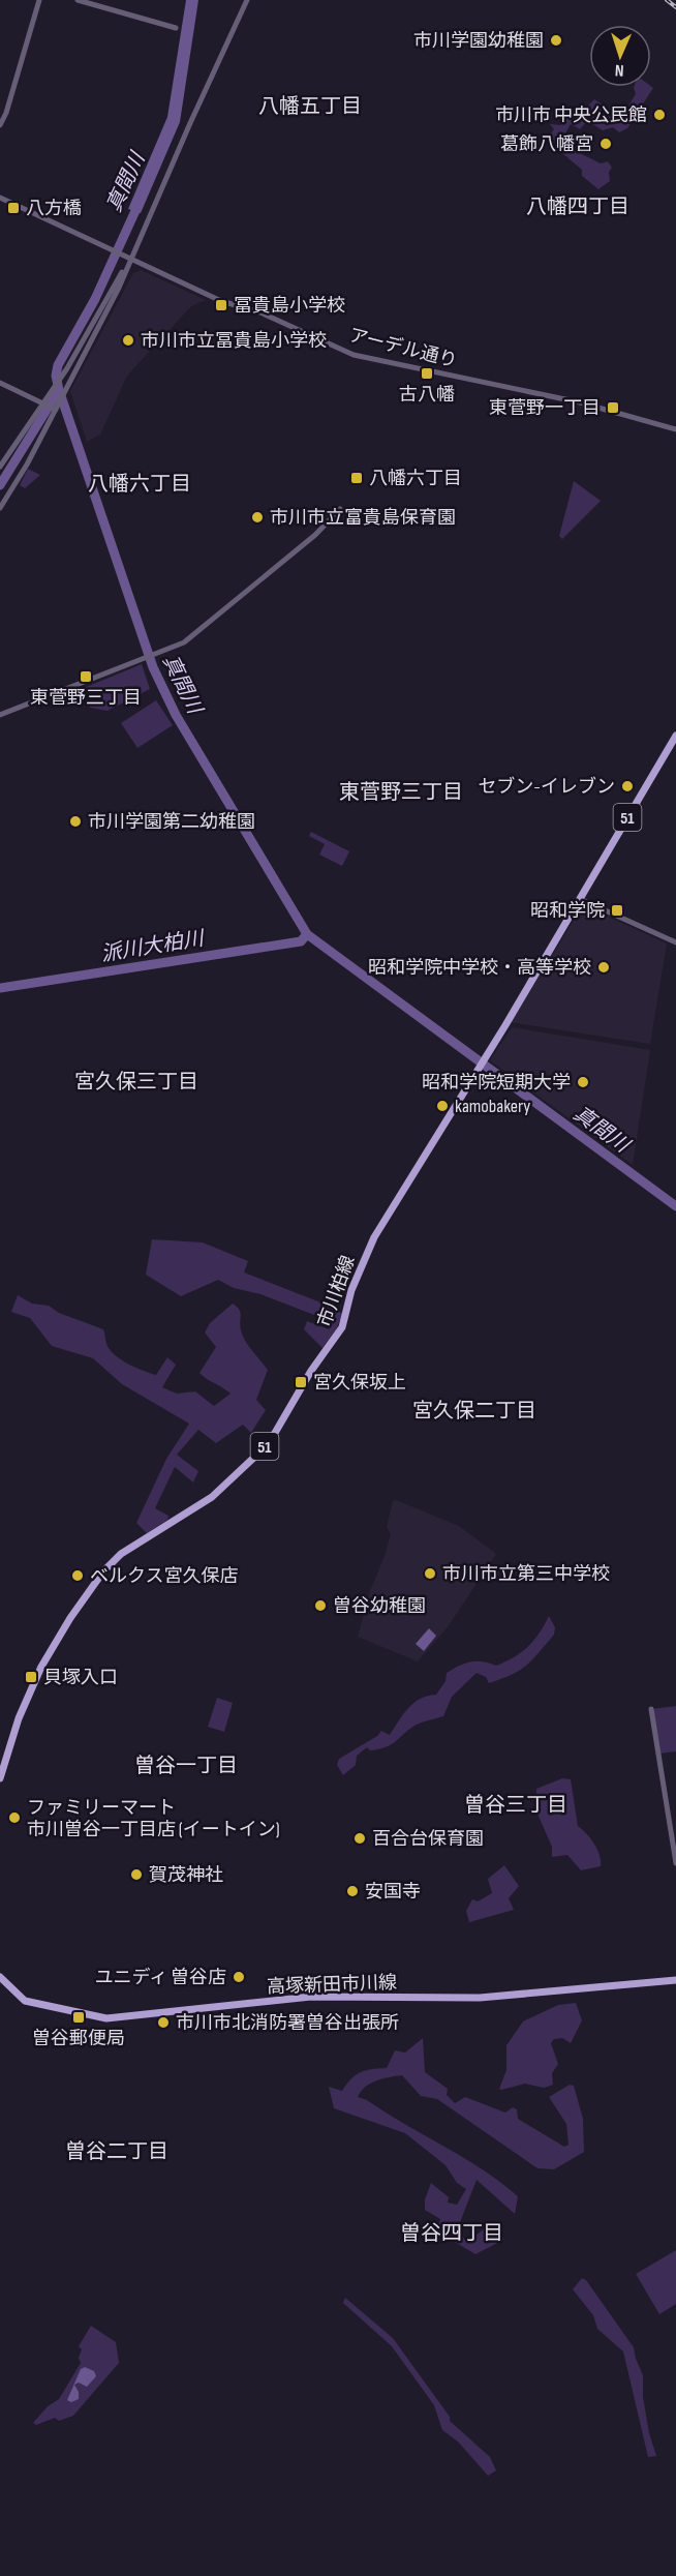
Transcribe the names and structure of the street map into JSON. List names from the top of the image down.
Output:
{
  "streets": {
    "main road": ["51", "市川柏線", "高塚新田市川線"],
    "street": ["アーデル通り"]
  },
  "districts": [
    "八幡五丁目",
    "八幡四丁目",
    "八幡六丁目",
    "東菅野三丁目",
    "宮久保三丁目",
    "宮久保二丁目",
    "曽谷一丁目",
    "曽谷三丁目",
    "曽谷二丁目",
    "曽谷四丁目"
  ],
  "water": ["真間川", "派川大柏川"],
  "places": {
    "other": [
      "市川学園幼稚園",
      "市川市 中央公民館",
      "葛飾八幡宮",
      "市川市立冨貴島小学校",
      "市川市立富貴島保育園",
      "セブン-イレブン",
      "市川学園第二幼稚園",
      "昭和学院中学校・高等学校",
      "昭和学院短期大学",
      "kamobakery",
      "市川市立第三中学校",
      "ベルクス宮久保店",
      "曽谷幼稚園",
      "ファミリーマート 市川曽谷一丁目店 (イートイン)",
      "百合台保育園",
      "賀茂神社",
      "安国寺",
      "ユニディ 曽谷店",
      "市川市北消防署曽谷出張所"
    ],
    "transit": [
      "八方橋",
      "冨貴島小学校",
      "古八幡",
      "東菅野一丁目",
      "八幡六丁目",
      "東菅野三丁目",
      "昭和学院",
      "宮久保坂上",
      "貝塚入口",
      "曽谷郵便局"
    ]
  },
  "north": "bottom"
}
